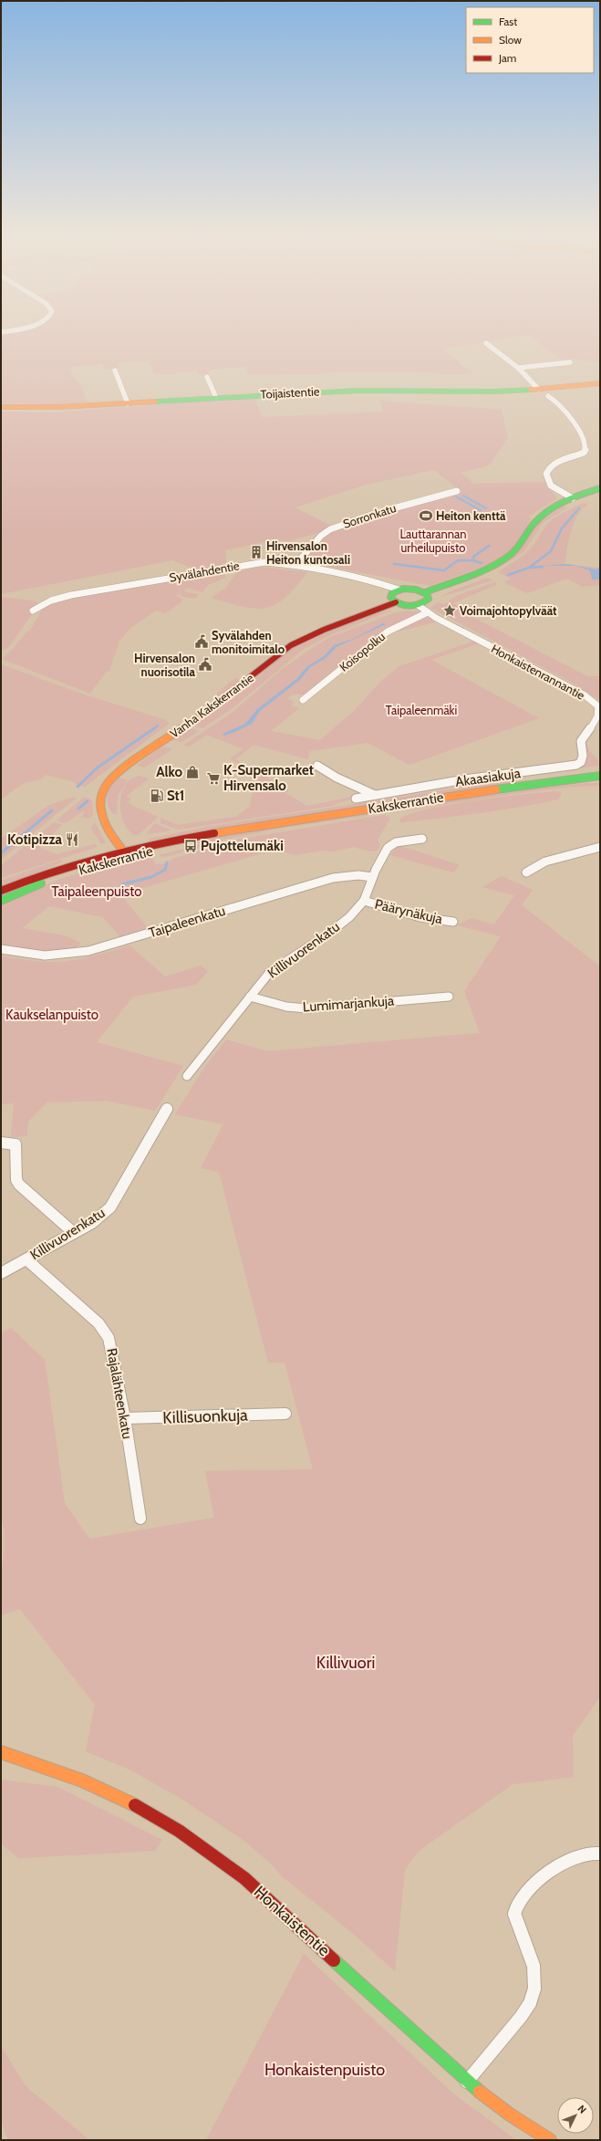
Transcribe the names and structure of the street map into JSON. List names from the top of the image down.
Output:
{
  "streets": {
    "street": [
      "Toijaistentie",
      "Sorronkatu",
      "Syvälahdentie",
      "Koisopolku",
      "Honkaistenrannantie",
      "Vanha Kakskerrantie",
      "Akaasiakuja",
      "Kakskerrantie",
      "Päärynäkuja",
      "Taipaleenkatu",
      "Killivuorenkatu",
      "Lumimarjankuja",
      "Rajalähteenkatu",
      "Killisuonkuja",
      "Honkaistentie"
    ]
  },
  "crossings": [
    ["Sorronkatu", "Syvälahdentie"],
    ["Koisopolku", "Honkaistenrannantie"],
    ["Honkaistenrannantie", "Akaasiakuja"],
    ["Vanha Kakskerrantie", "Kakskerrantie"],
    ["Päärynäkuja", "Killivuorenkatu"],
    ["Taipaleenkatu", "Killivuorenkatu"],
    ["Killivuorenkatu", "Lumimarjankuja"],
    ["Killivuorenkatu", "Rajalähteenkatu"],
    ["Rajalähteenkatu", "Killisuonkuja"]
  ],
  "parks": [
    "Lauttarannan urheilupuisto",
    "Taipaleenmäki",
    "Taipaleenpuisto",
    "Kaukselanpuisto",
    "Killivuori",
    "Honkaistenpuisto"
  ],
  "places": {
    "sports": ["Heiton kenttä"],
    "building": ["Hirvensalon Heiton kuntosali"],
    "place": ["Voimajohtopylväät"],
    "public building": ["Syvälahden monitoimitalo", "Hirvensalon nuorisotila"],
    "shop": ["Alko"],
    "supermarket": ["K-Supermarket Hirvensalo"],
    "fuel station": ["St1"],
    "restaurant": ["Kotipizza"],
    "bus stop": ["Pujottelumäki"]
  },
  "legend": ["Fast", "Slow", "Jam"],
  "north": "top right"
}
